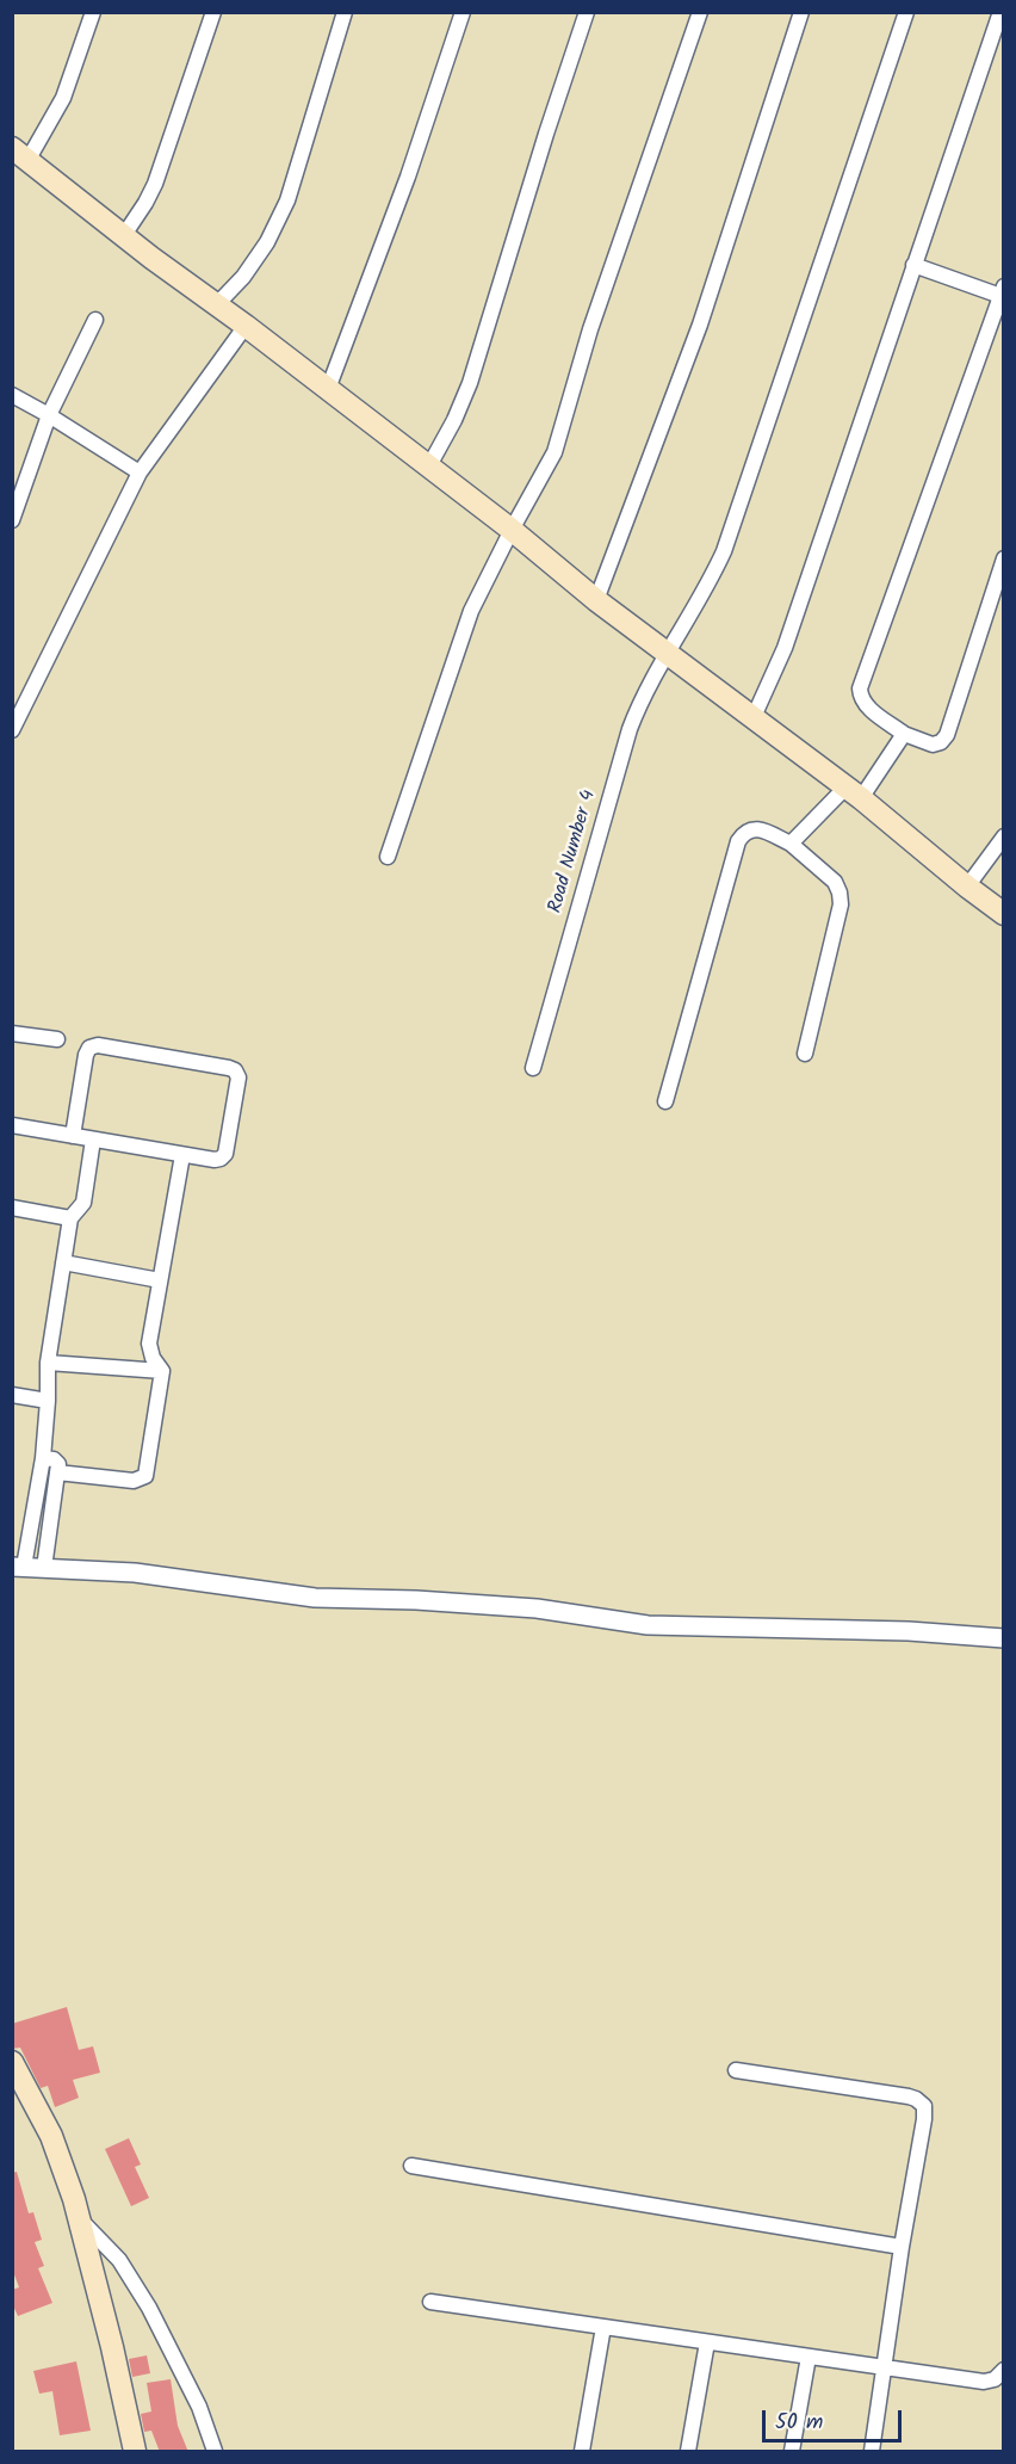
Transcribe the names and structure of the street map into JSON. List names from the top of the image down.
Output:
{
  "streets": {
    "street": ["Road Number 4"]
  },
  "scale_bar": "50 m"
}
